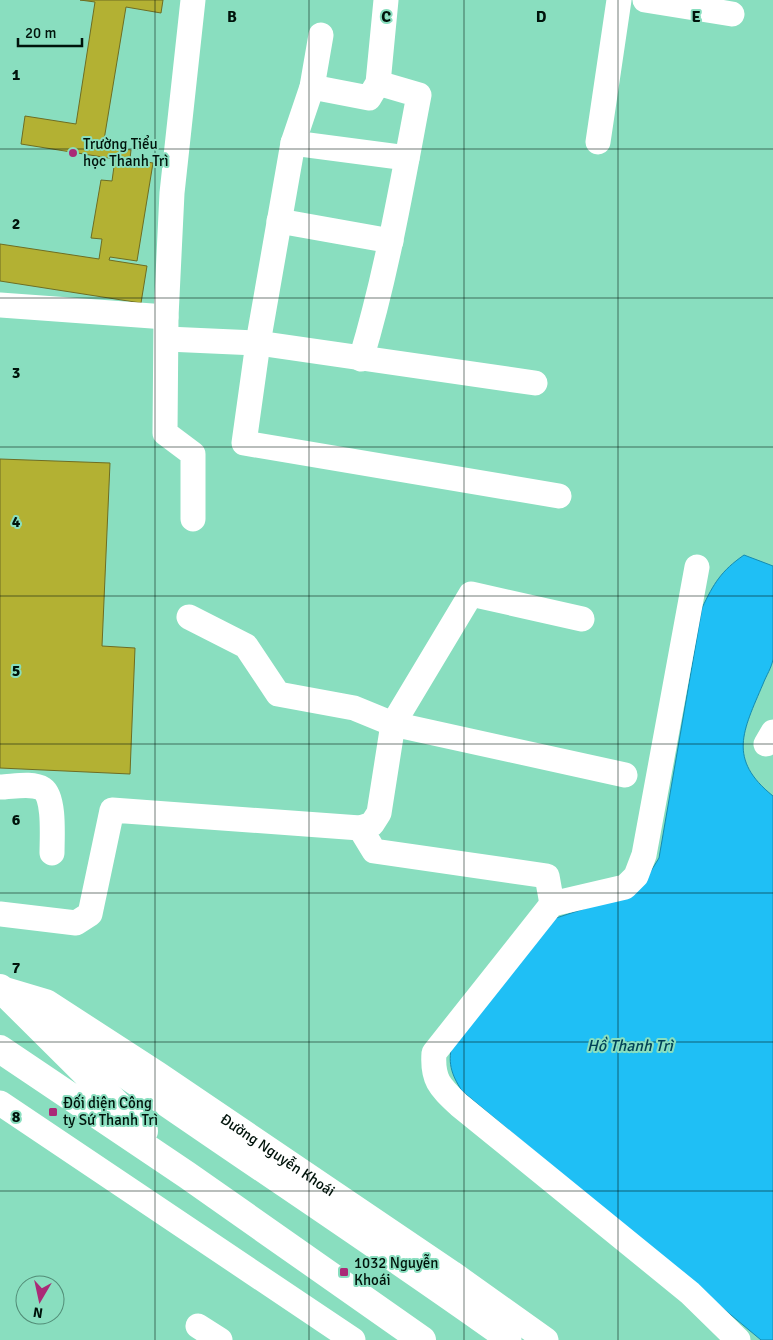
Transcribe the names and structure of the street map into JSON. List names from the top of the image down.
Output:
{
  "streets": {
    "street": ["Đường Nguyễn Khoái"]
  },
  "water": ["Hồ Thanh Trì"],
  "places": {
    "other": ["Trường Tiểu học Thanh Trì"],
    "transit": ["Đối diện Công ty Sứ Thanh Trì", "1032 Nguyễn Khoái"]
  },
  "scale_bar": "20 m",
  "north": "bottom",
  "grid": {
    "columns": [
      "B",
      "C",
      "D",
      "E"
    ],
    "rows": [
      "1",
      "2",
      "3",
      "4",
      "5",
      "6",
      "7",
      "8"
    ]
  }
}
